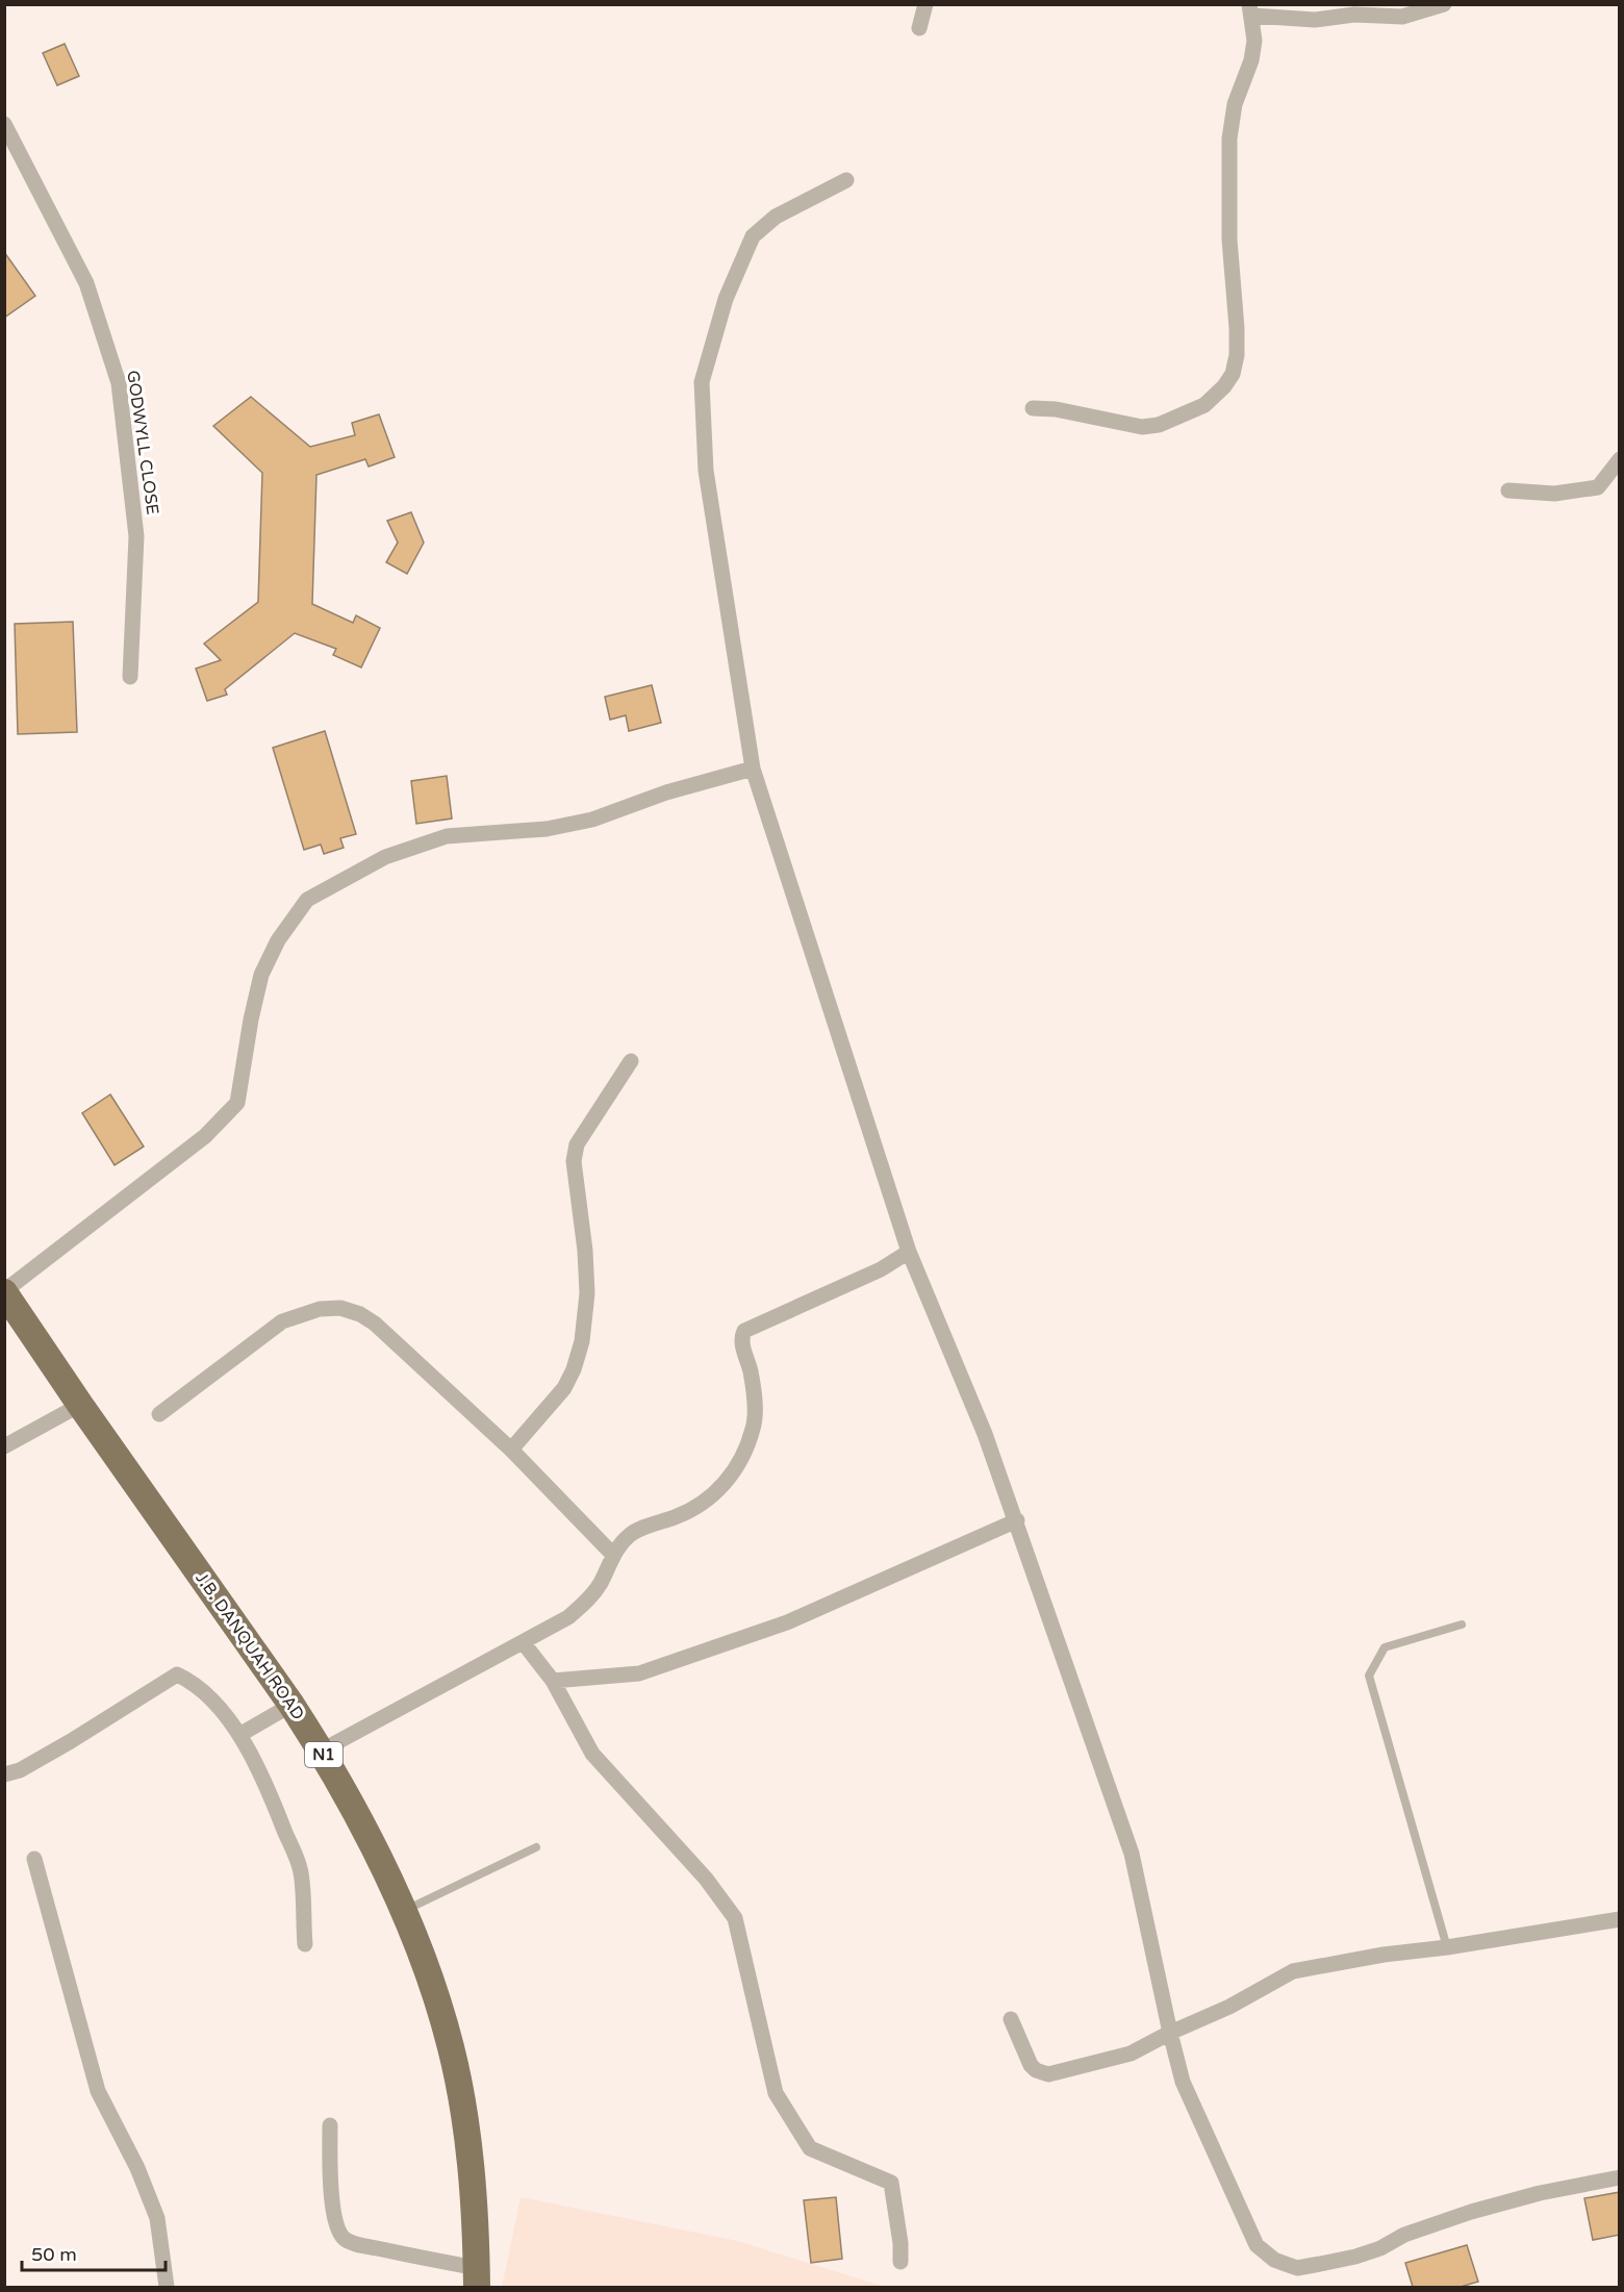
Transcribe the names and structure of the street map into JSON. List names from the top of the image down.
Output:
{
  "streets": {
    "highway": ["J.B. DANQUAH ROAD", "N1"],
    "street": ["GODWYLL CLOSE"]
  },
  "scale_bar": "50 m"
}
